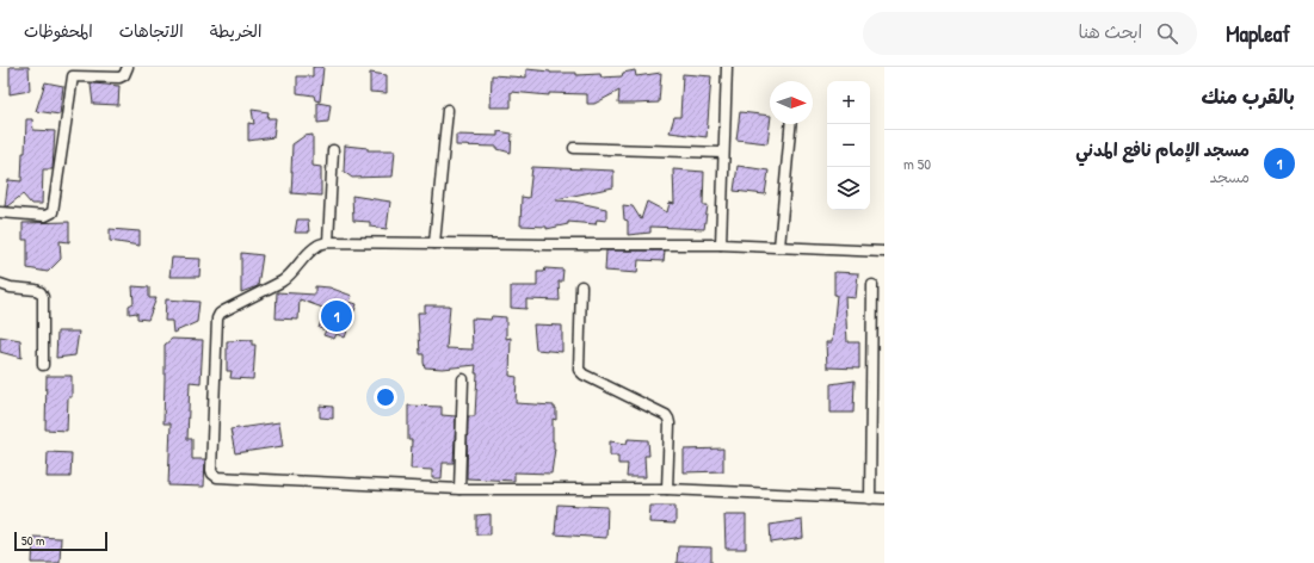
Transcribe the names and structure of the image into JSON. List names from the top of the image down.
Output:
{
  "scale_bar": "50 m",
  "north": "right",
  "page": {
    "header": "Mapleaf",
    "search": "ابحث هنا",
    "nav": ["الخريطة", "الاتجاهات", "المحفوظات"],
    "heading": "بالقرب منك",
    "map_buttons": ["+", "−"],
    "list": [
      {
        "mark": "1",
        "name": "مسجد الإمام نافع المدني",
        "note": "مسجد",
        "value": "50 m"
      }
    ],
    "pins": "1",
    "scale": "50 m"
  }
}
